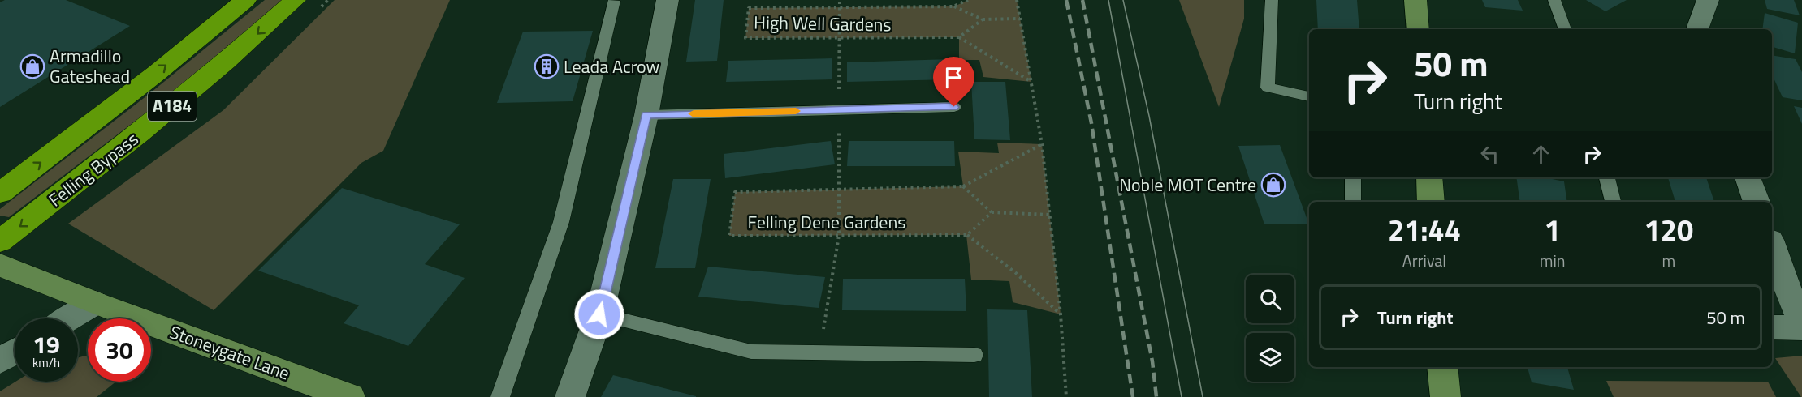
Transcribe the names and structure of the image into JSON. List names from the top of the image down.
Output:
{
  "streets": {
    "highway": ["A184", "Felling Bypass"],
    "street": ["Stoneygate Lane"],
    "path": ["High Well Gardens", "Felling Dene Gardens"]
  },
  "places": {
    "shop": ["Armadillo Gateshead", "Noble MOT Centre"],
    "building": ["Leada Acrow"]
  },
  "page": {
    "turn": ["50 m", "Turn right"],
    "eta": [
      "21:44",
      "Arrival",
      "1",
      "min",
      "120",
      "m"
    ],
    "list": [
      {
        "name": "Turn right",
        "value": "50 m"
      }
    ],
    "speed": "19 km/h",
    "limit": "30"
  }
}
